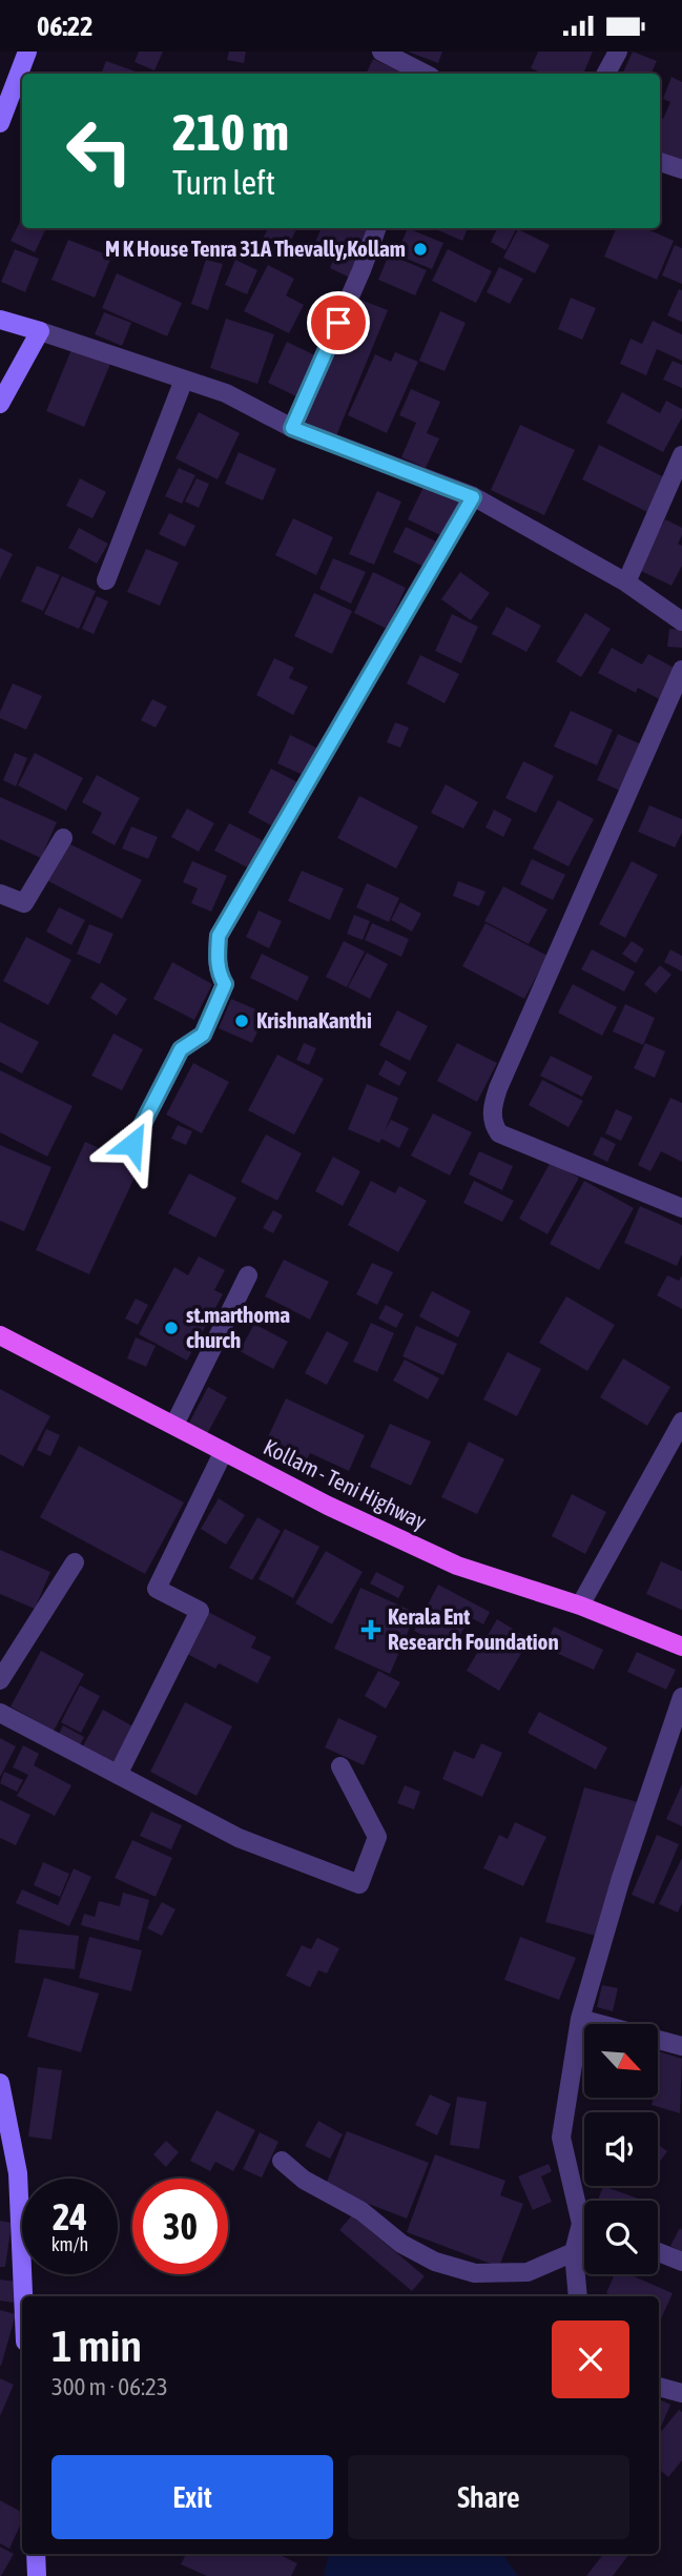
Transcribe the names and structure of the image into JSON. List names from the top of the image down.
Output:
{
  "streets": {
    "main road": ["Kollam - Teni Highway"]
  },
  "places": {
    "other": ["M K House Tenra 31A Thevally,Kollam", "KrishnaKanthi", "st.marthoma church"],
    "health": ["Kerala Ent Research Foundation"]
  },
  "north": "bottom right",
  "page": {
    "status": "06:22",
    "turn": ["210 m", "Turn left"],
    "speed": "24 km/h",
    "limit": "30",
    "heading": ["1 min", "300 m · 06:23"],
    "buttons": ["Exit", "Share"]
  }
}
